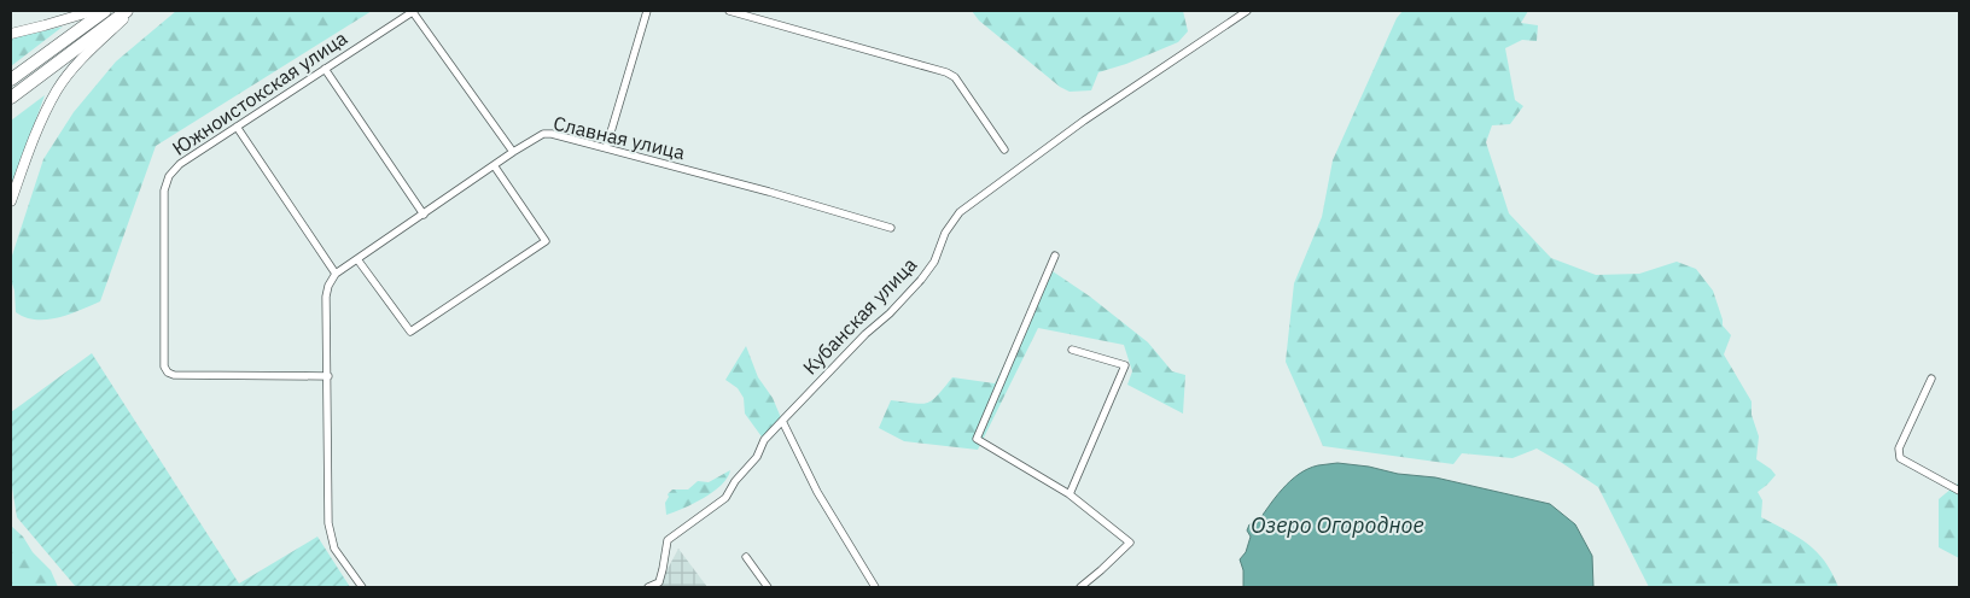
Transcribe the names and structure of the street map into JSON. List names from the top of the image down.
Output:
{
  "streets": {
    "street": ["Южноистокская улица", "Славная улица", "Кубанская улица"]
  },
  "water": ["Озеро Огородное"]
}
